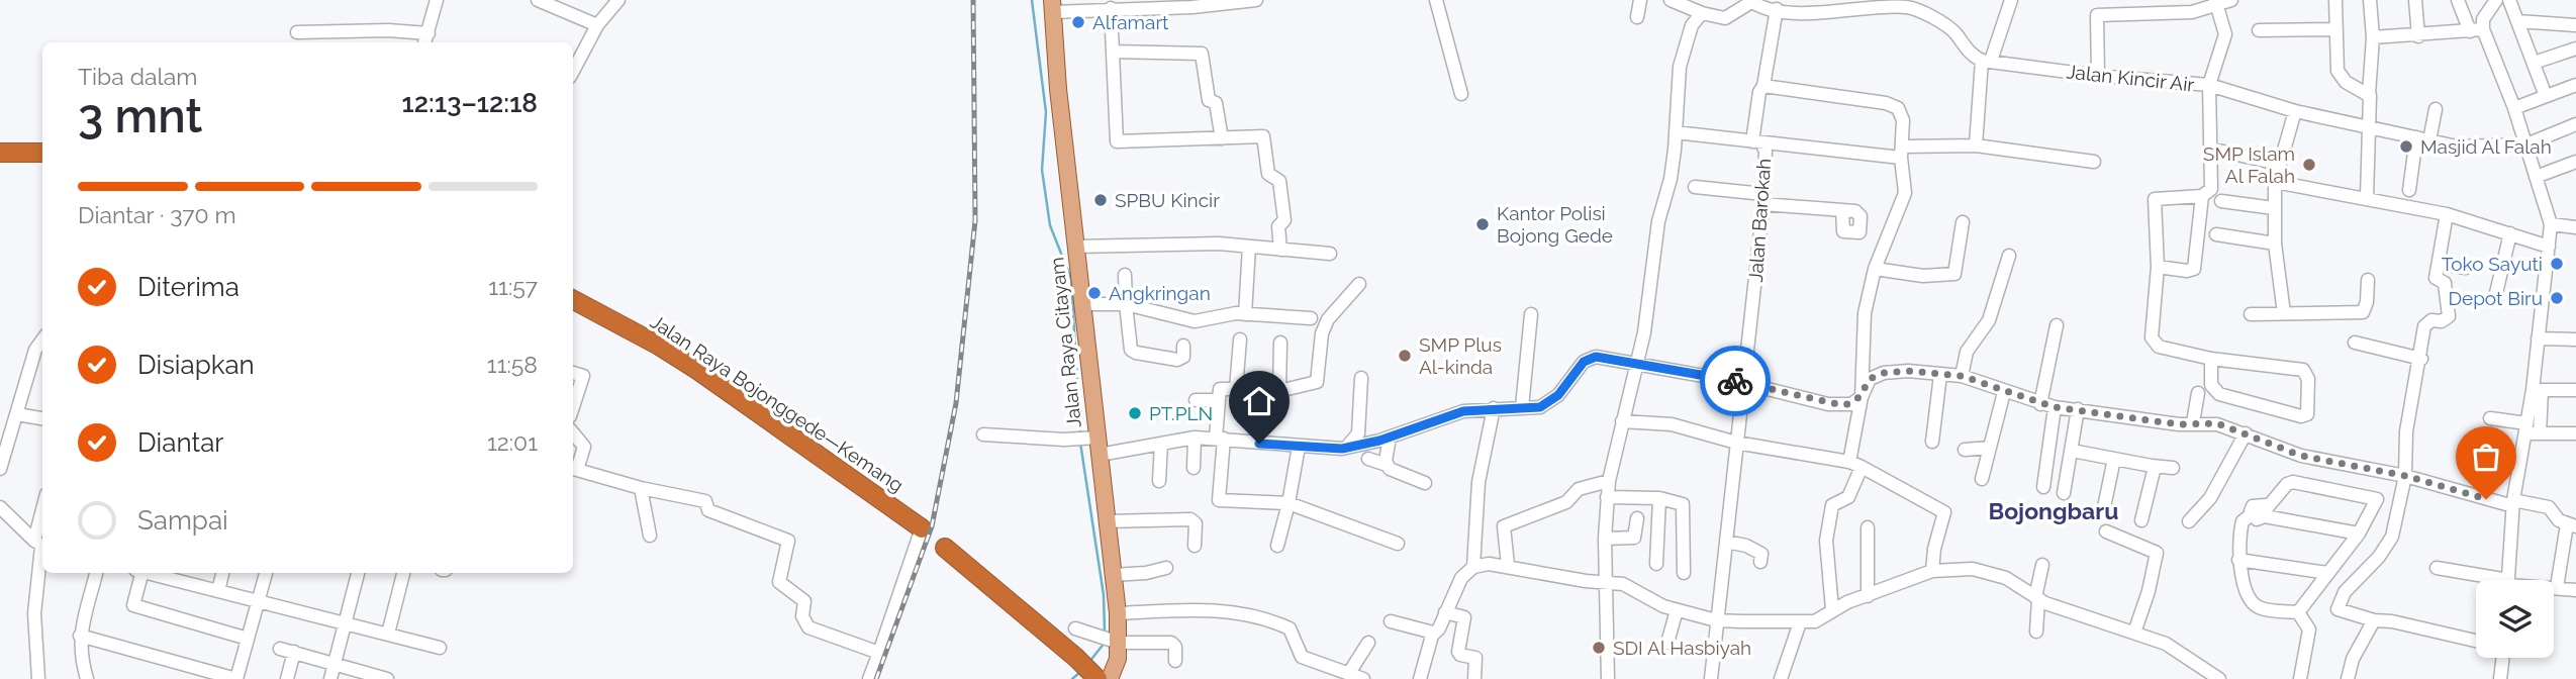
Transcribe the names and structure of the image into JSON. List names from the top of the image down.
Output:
{
  "streets": {
    "highway": ["Jalan Raya Bojonggede—Kemang"],
    "main road": ["Jalan Raya Citayam"],
    "street": ["Jalan Kincir Air", "Jalan Barokah"]
  },
  "districts": ["Bojongbaru"],
  "places": [
    "Alfamart",
    "Masjid Al Falah",
    "SMP Islam Al Falah",
    "SPBU Kincir",
    "Kantor Polisi Bojong Gede",
    "Toko Sayuti",
    "Angkringan",
    "Depot Biru",
    "SMP Plus Al-kinda",
    "PT.PLN",
    "SDI Al Hasbiyah"
  ],
  "page": {
    "heading": ["3 mnt", "Tiba dalam", "12:13–12:18"],
    "bar": "Diantar · 370 m",
    "list": [
      ["Diterima", "11:57"],
      ["Disiapkan", "11:58"],
      ["Diantar", "12:01"],
      "Sampai"
    ]
  }
}
